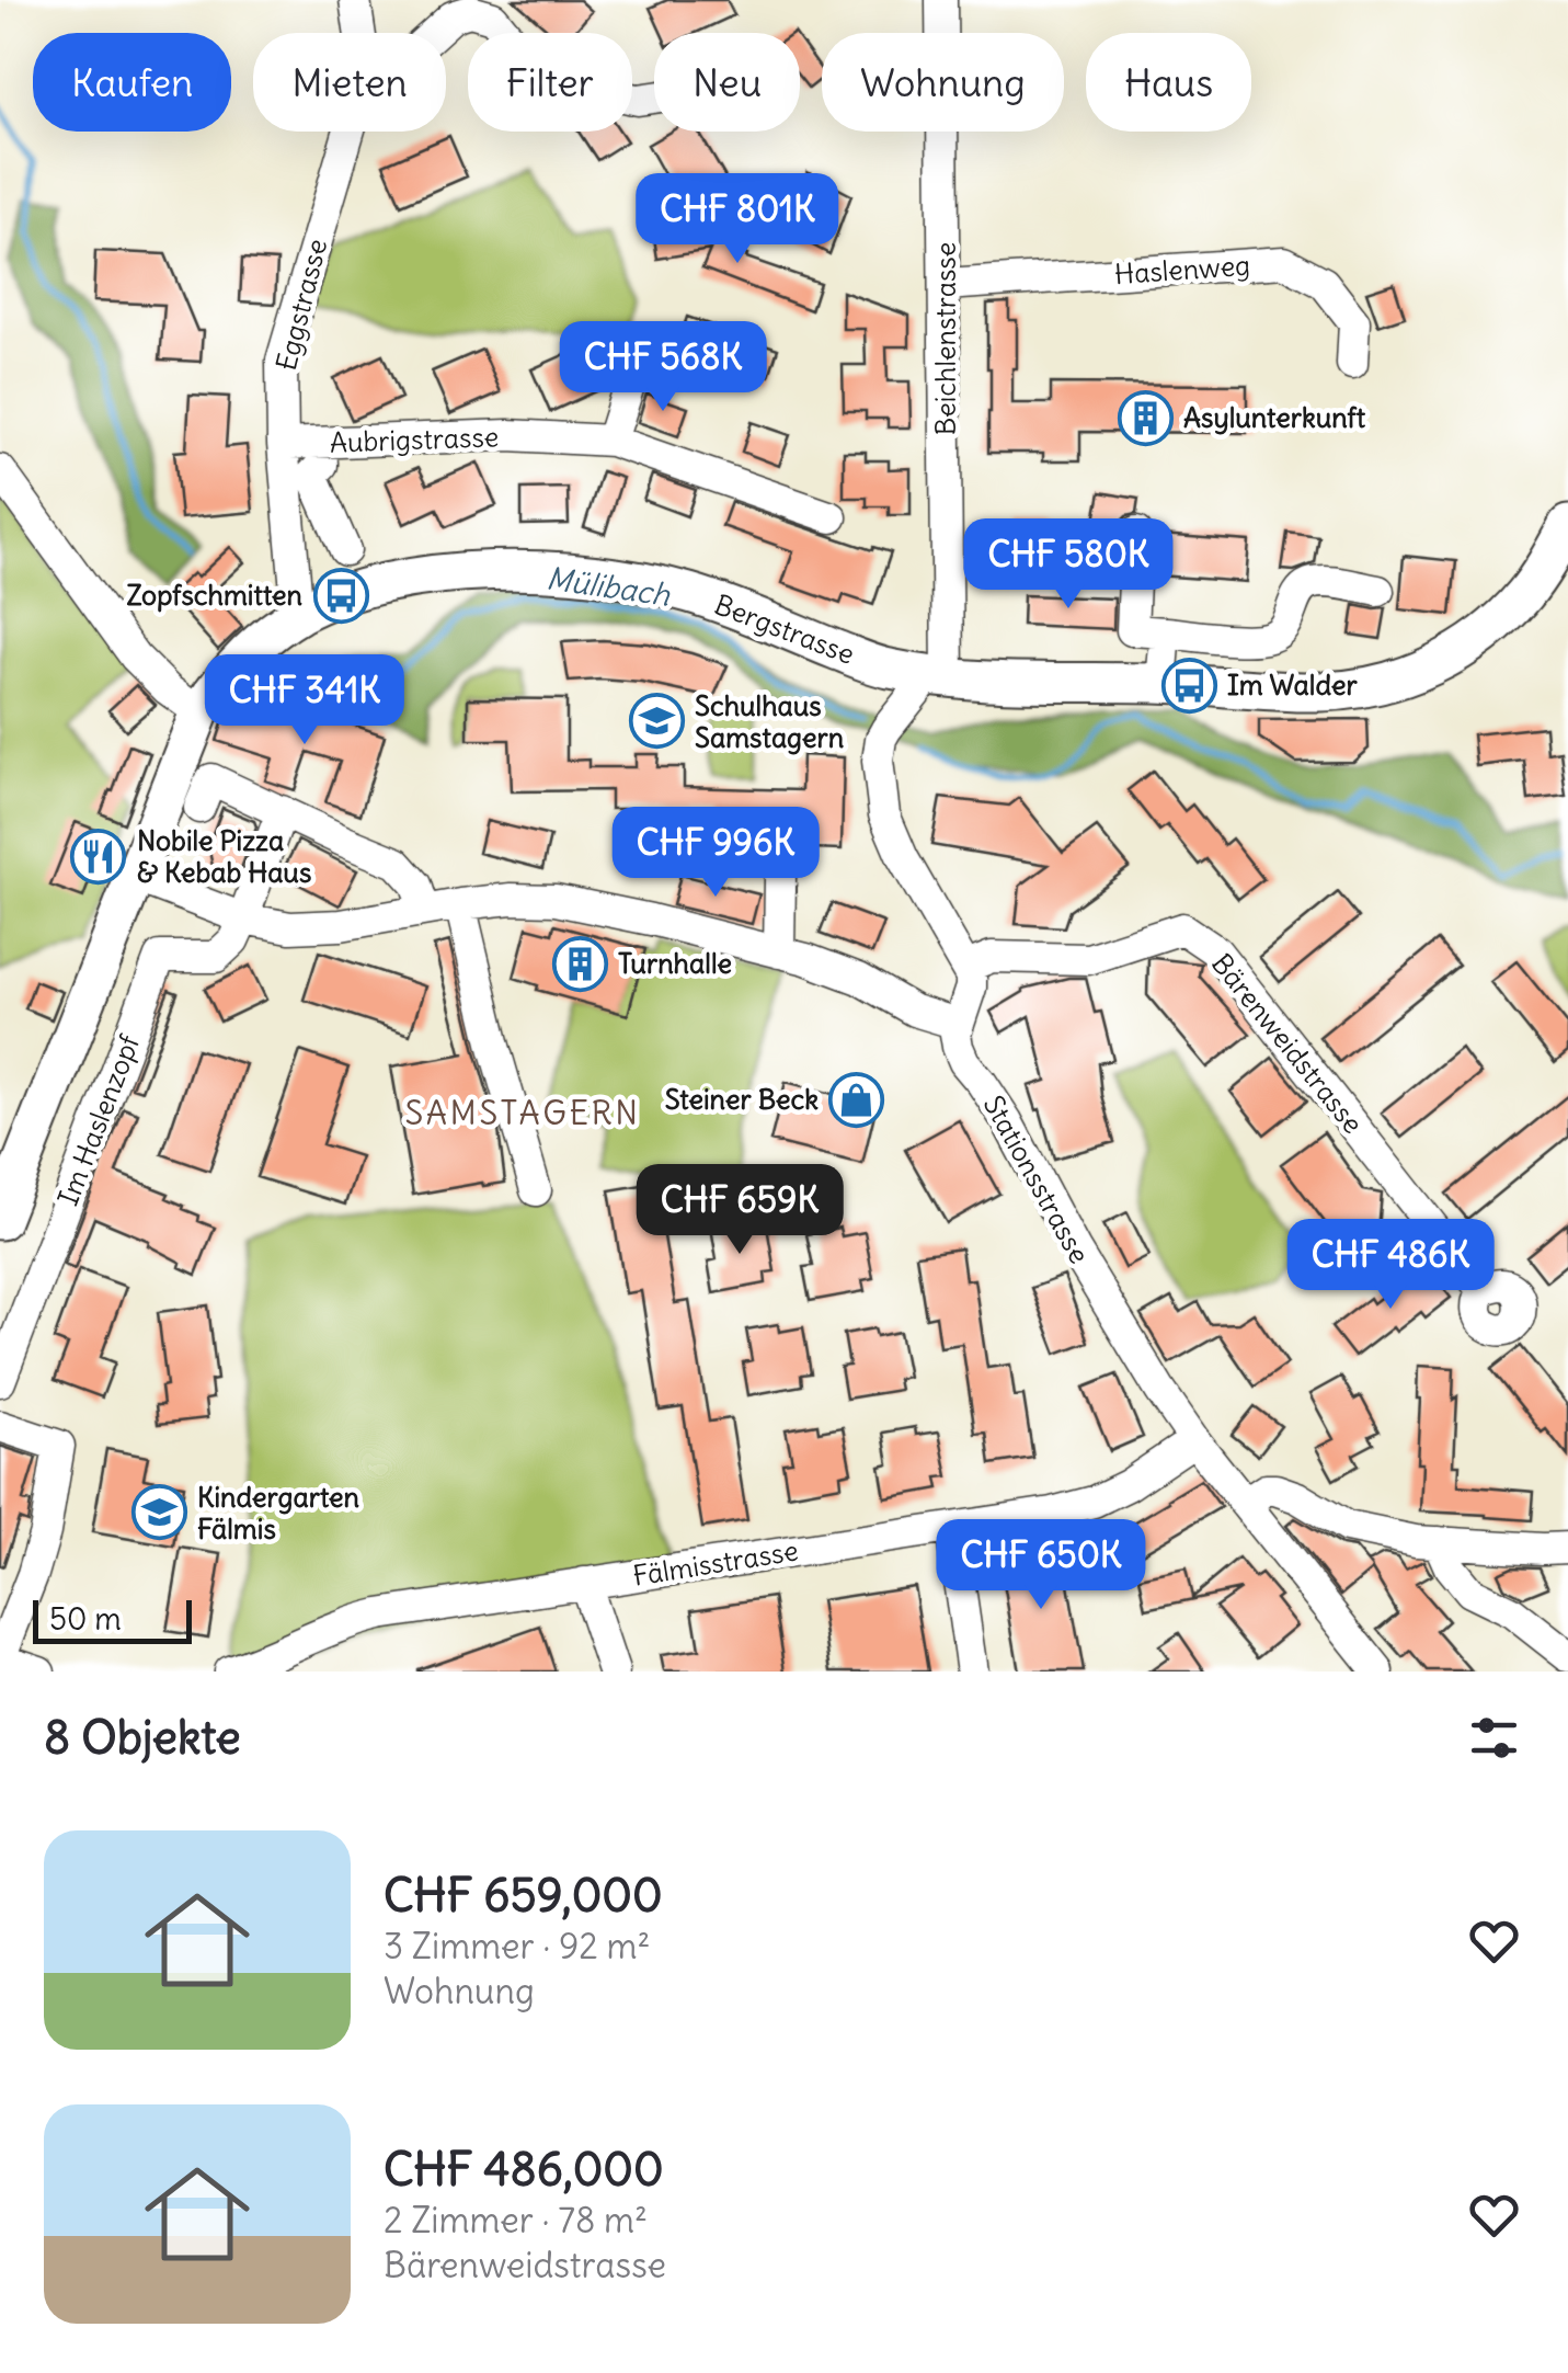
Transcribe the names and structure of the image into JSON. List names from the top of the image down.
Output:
{
  "streets": {
    "main road": ["Bergstrasse"],
    "street": [
      "Haslenweg",
      "Eggstrasse",
      "Beichlenstrasse",
      "Aubrigstrasse",
      "Bärenweidstrasse",
      "Im Haslenzopf",
      "Stationsstrasse",
      "Fälmisstrasse"
    ]
  },
  "crossings": [
    ["Haslenweg", "Beichlenstrasse"],
    ["Eggstrasse", "Aubrigstrasse"],
    ["Eggstrasse", "Bergstrasse"],
    ["Beichlenstrasse", "Bergstrasse"],
    ["Stationsstrasse", "Fälmisstrasse"]
  ],
  "districts": ["SAMSTAGERN"],
  "water": ["Mülibach"],
  "places": {
    "building": ["Asylunterkunft", "Turnhalle"],
    "bus stop": ["Zopfschmitten", "Im Walder"],
    "school or university": ["Schulhaus Samstagern", "Kindergarten Fälmis"],
    "restaurant": ["Nobile Pizza & Kebab Haus"],
    "shop": ["Steiner Beck"]
  },
  "scale_bar": "50 m",
  "page": {
    "chip": [
      "Kaufen",
      "Mieten",
      "Filter",
      "Neu",
      "Wohnung",
      "Haus"
    ],
    "price": [
      "CHF 801K",
      "CHF 568K",
      "CHF 580K",
      "CHF 341K",
      "CHF 996K",
      "CHF 659K",
      "CHF 486K",
      "CHF 650K"
    ],
    "scale": "50 m",
    "heading": "8 Objekte",
    "list": [
      {
        "name": "CHF 659,000",
        "note": "3 Zimmer · 92 m² · Wohnung"
      },
      {
        "name": "CHF 486,000",
        "note": "2 Zimmer · 78 m² · Bärenweidstrasse"
      }
    ]
  }
}
